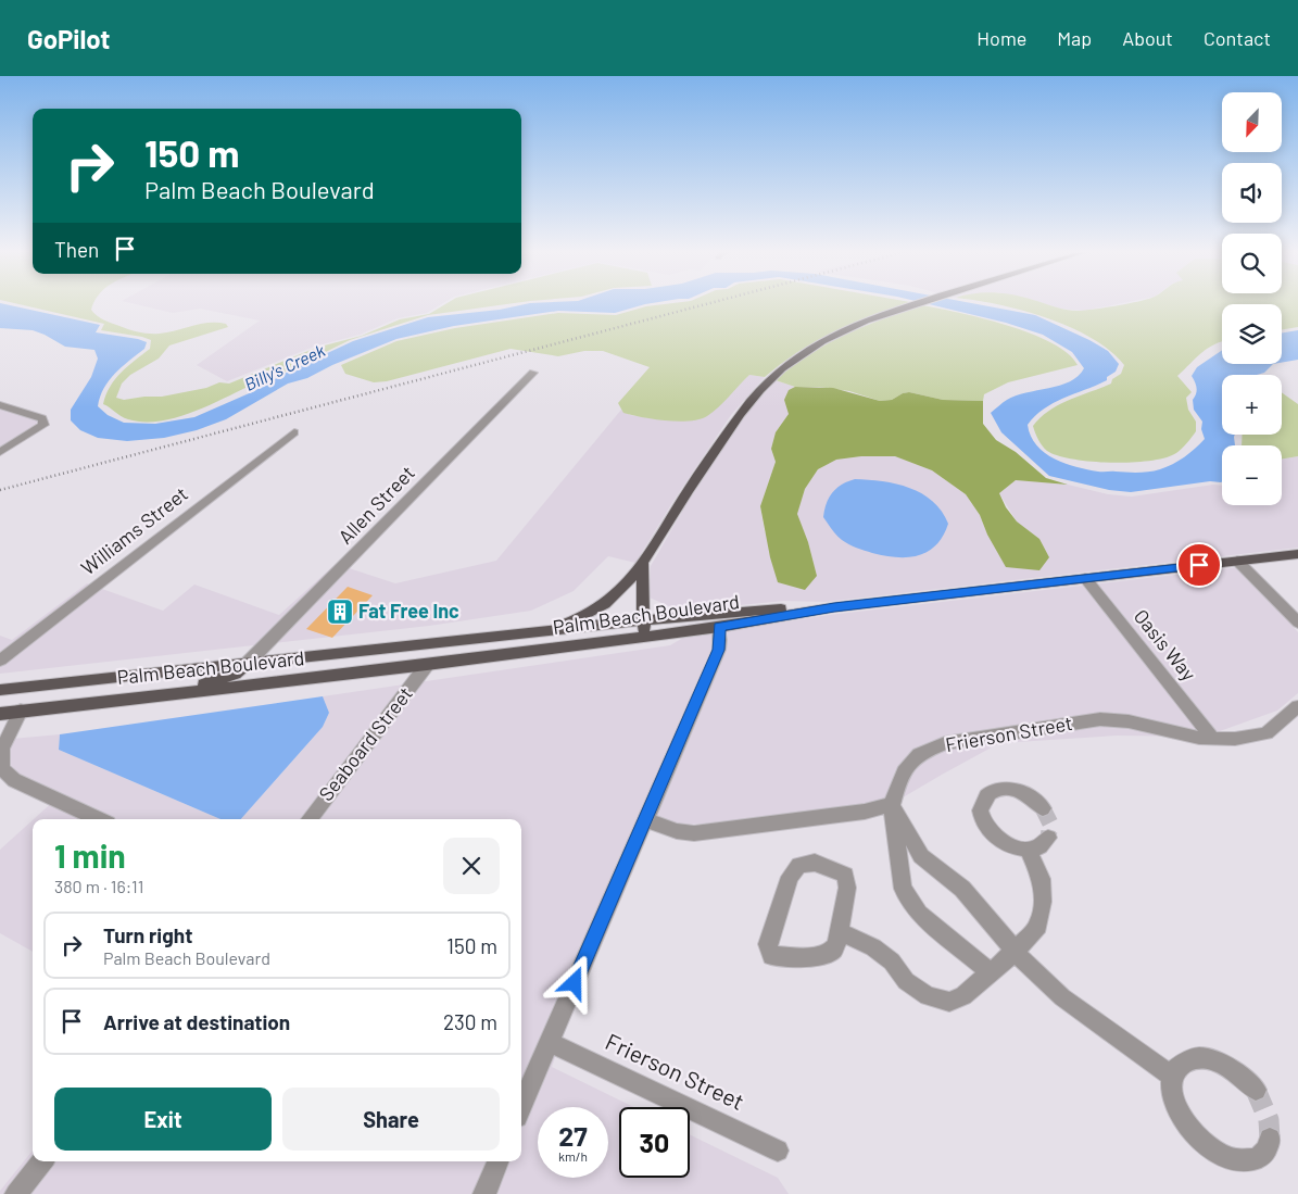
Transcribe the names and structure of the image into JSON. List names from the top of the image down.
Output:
{
  "streets": {
    "main road": ["Palm Beach Boulevard"],
    "street": [
      "Allen Street",
      "Williams Street",
      "Oasis Way",
      "Frierson Street",
      "Seaboard Street"
    ]
  },
  "crossings": [
    ["Allen Street", "Palm Beach Boulevard"],
    ["Palm Beach Boulevard", "Oasis Way"],
    ["Palm Beach Boulevard", "Seaboard Street"],
    ["Oasis Way", "Frierson Street"]
  ],
  "water": ["Billy's Creek"],
  "places": {
    "building": ["Fat Free Inc"]
  },
  "north": "bottom left",
  "page": {
    "header": "GoPilot",
    "nav": [
      "Home",
      "Map",
      "About",
      "Contact"
    ],
    "map_buttons": ["+", "−"],
    "turn": ["150 m", "Palm Beach Boulevard"],
    "then": "Then",
    "heading": ["1 min", "380 m · 16:11"],
    "list": [
      {
        "name": "Turn right",
        "note": "Palm Beach Boulevard",
        "value": "150 m"
      },
      {
        "name": "Arrive at destination",
        "value": "230 m"
      }
    ],
    "buttons": ["Exit", "Share"],
    "speed": "27 km/h",
    "limit": "30"
  }
}
